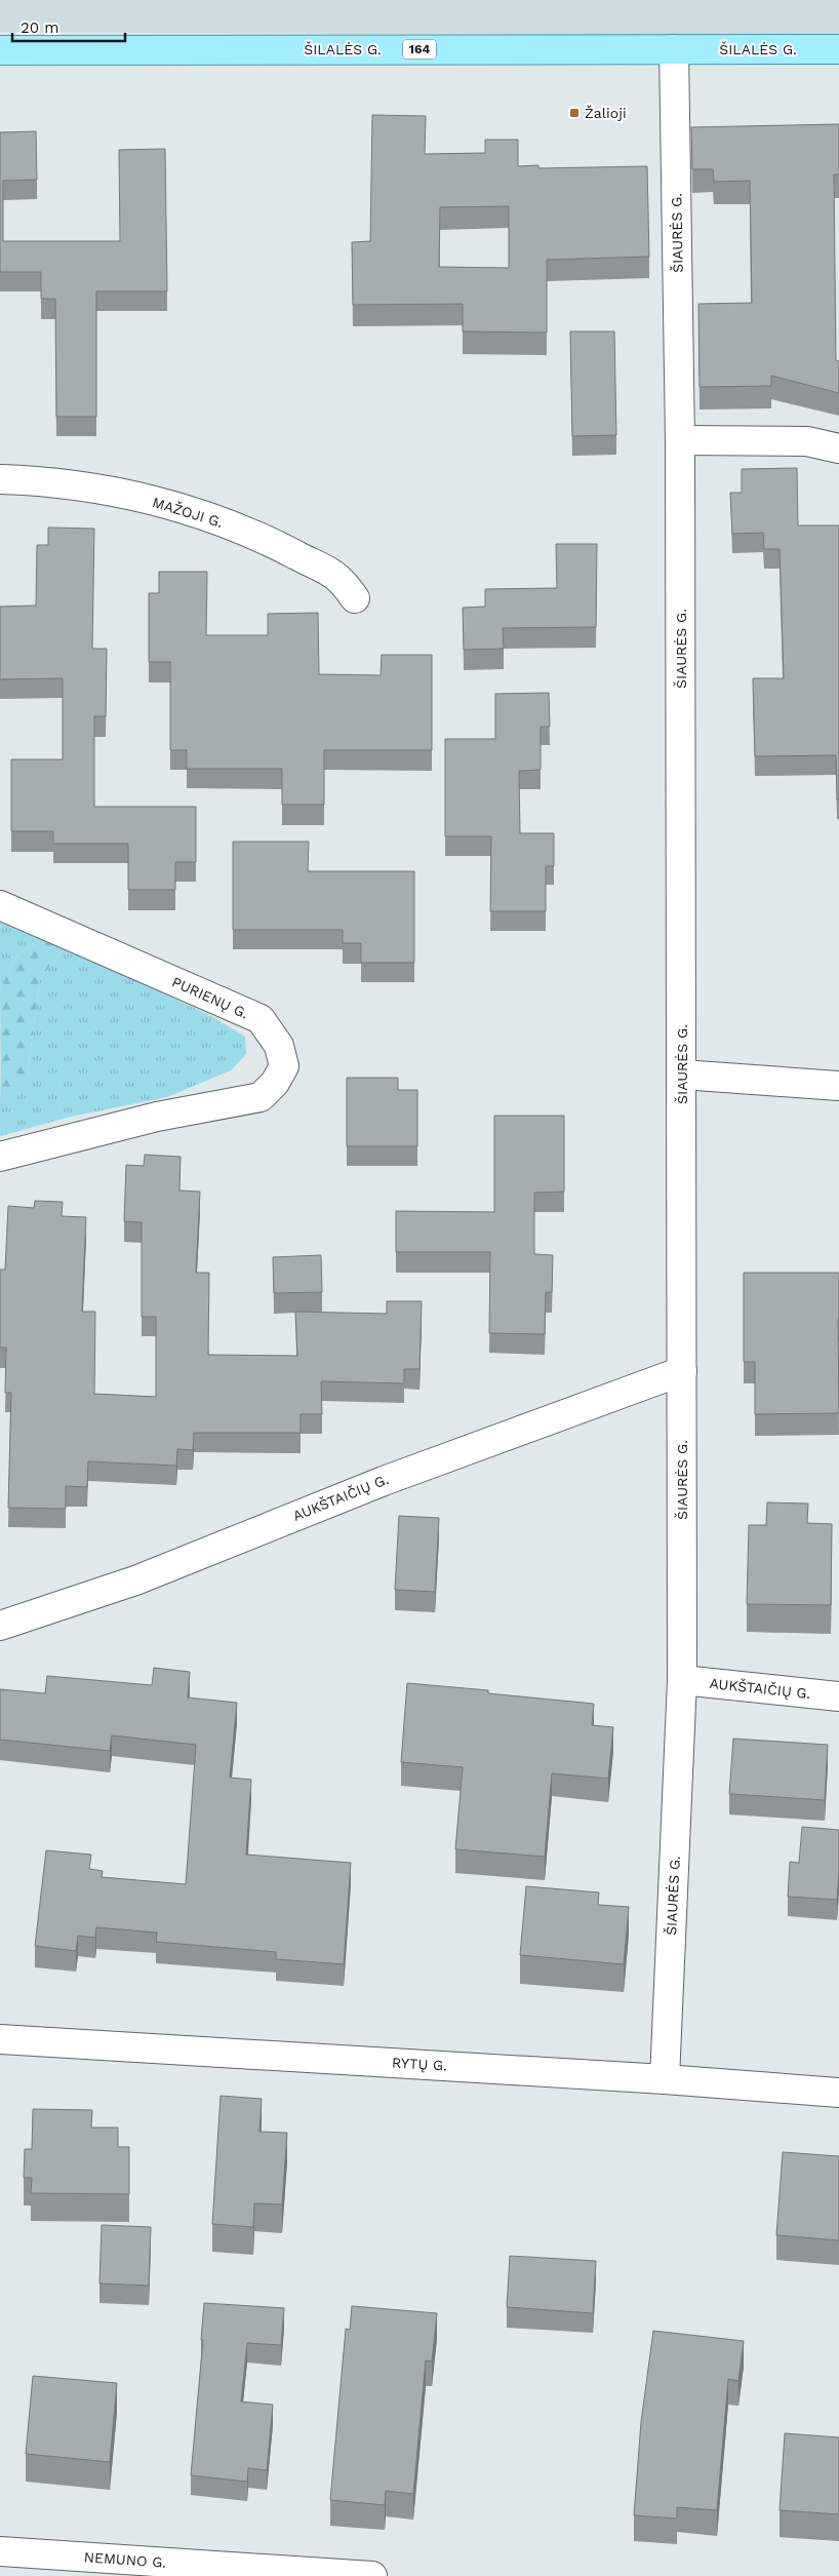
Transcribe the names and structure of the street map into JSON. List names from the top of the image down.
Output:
{
  "streets": {
    "main road": ["ŠILALĖS G.", "164"],
    "street": [
      "ŠIAURĖS G.",
      "MAŽOJI G.",
      "PURIENŲ G.",
      "AUKŠTAIČIŲ G.",
      "RYTŲ G.",
      "NEMUNO G."
    ]
  },
  "crossings": [
    ["ŠILALĖS G.", "ŠIAURĖS G."],
    ["ŠIAURĖS G.", "AUKŠTAIČIŲ G."],
    ["ŠIAURĖS G.", "RYTŲ G."]
  ],
  "places": {
    "transit": ["Žalioji"]
  },
  "scale_bar": "20 m"
}
